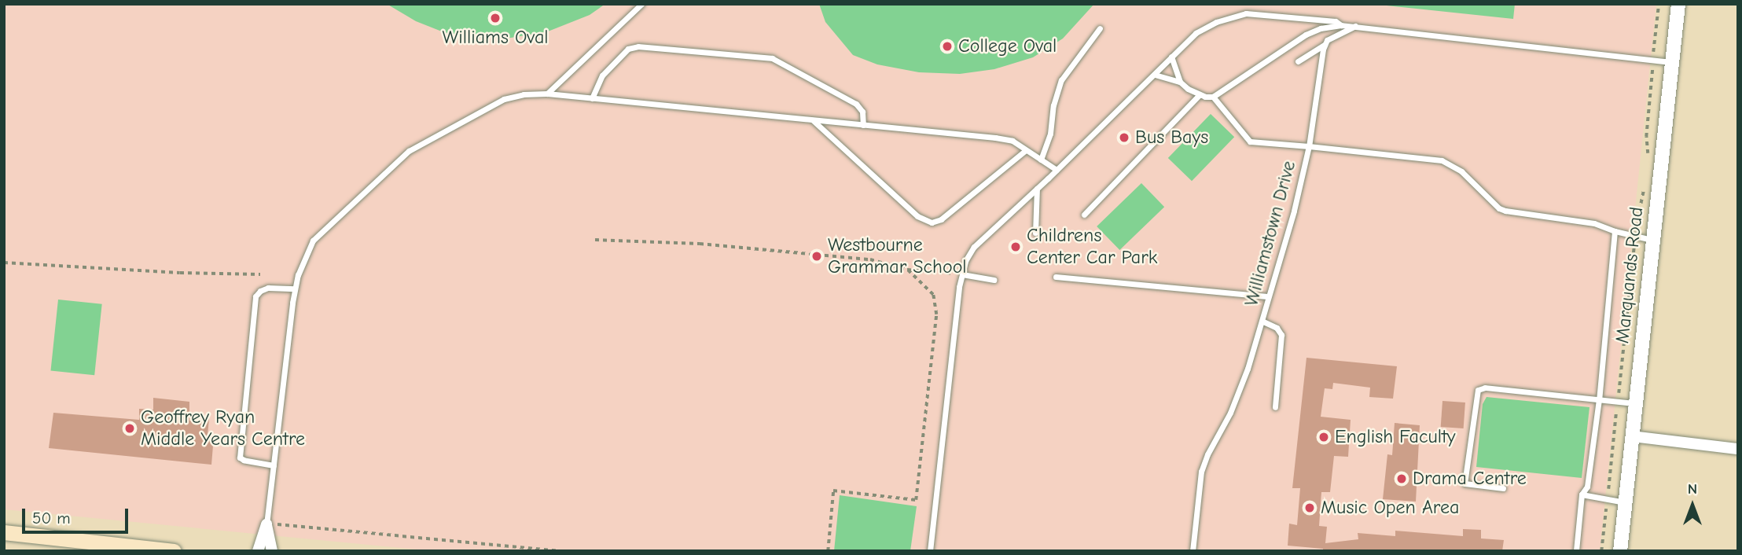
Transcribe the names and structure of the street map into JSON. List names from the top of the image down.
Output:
{
  "streets": {
    "street": ["Marquands Road"],
    "lane": ["Williamstown Drive"]
  },
  "places": [
    "Williams Oval",
    "College Oval",
    "Bus Bays",
    "Childrens Center Car Park",
    "Westbourne Grammar School",
    "Geoffrey Ryan Middle Years Centre",
    "English Faculty",
    "Drama Centre",
    "Music Open Area"
  ],
  "scale_bar": "50 m",
  "north": "top"
}
